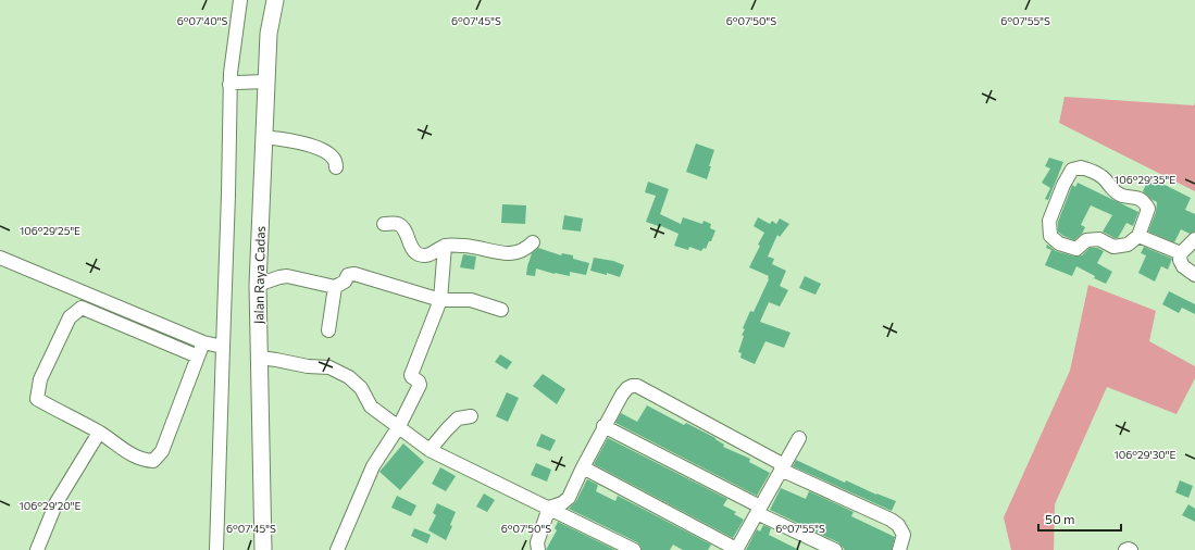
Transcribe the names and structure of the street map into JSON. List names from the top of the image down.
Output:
{
  "streets": {
    "street": ["Jalan Raya Cadas"]
  },
  "scale_bar": "50 m",
  "coordinates": [
    "6°07'40\"S",
    "6°07'45\"S",
    "6°07'50\"S",
    "6°07'55\"S",
    "106°29'35\"E",
    "106°29'25\"E",
    "106°29'30\"E",
    "106°29'20\"E"
  ]
}
